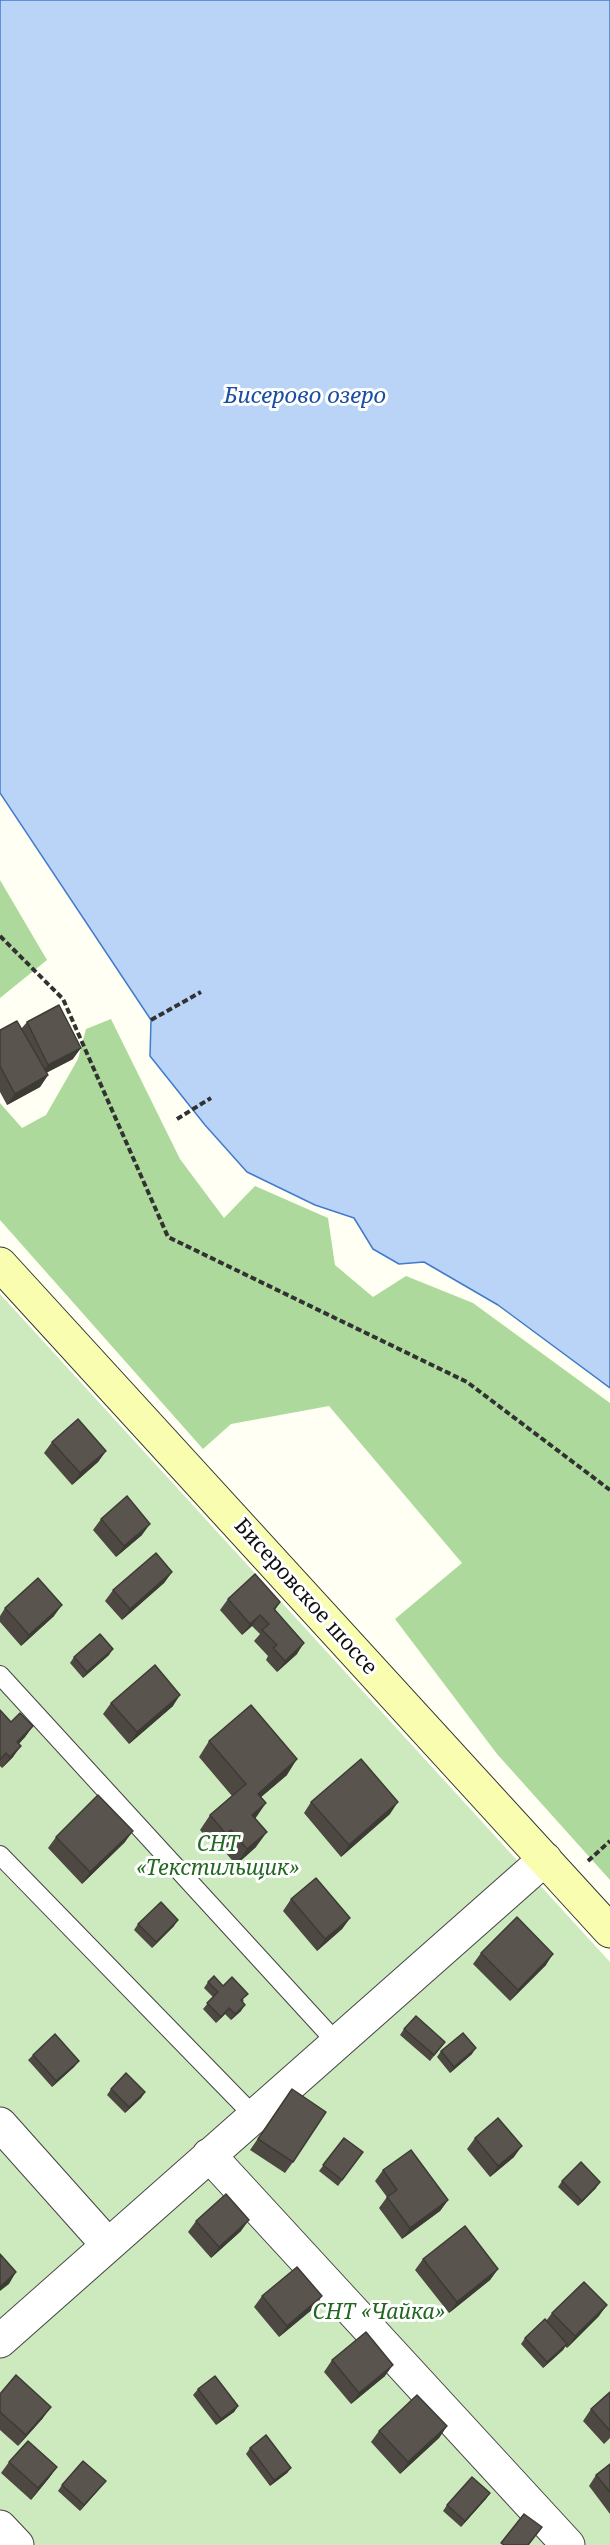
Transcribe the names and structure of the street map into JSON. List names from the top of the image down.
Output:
{
  "streets": {
    "main road": ["Бисеровское шоссе"]
  },
  "water": ["Бисерово озеро"],
  "parks": ["СНТ «Текстильщик»", "СНТ «Чайка»"]
}
